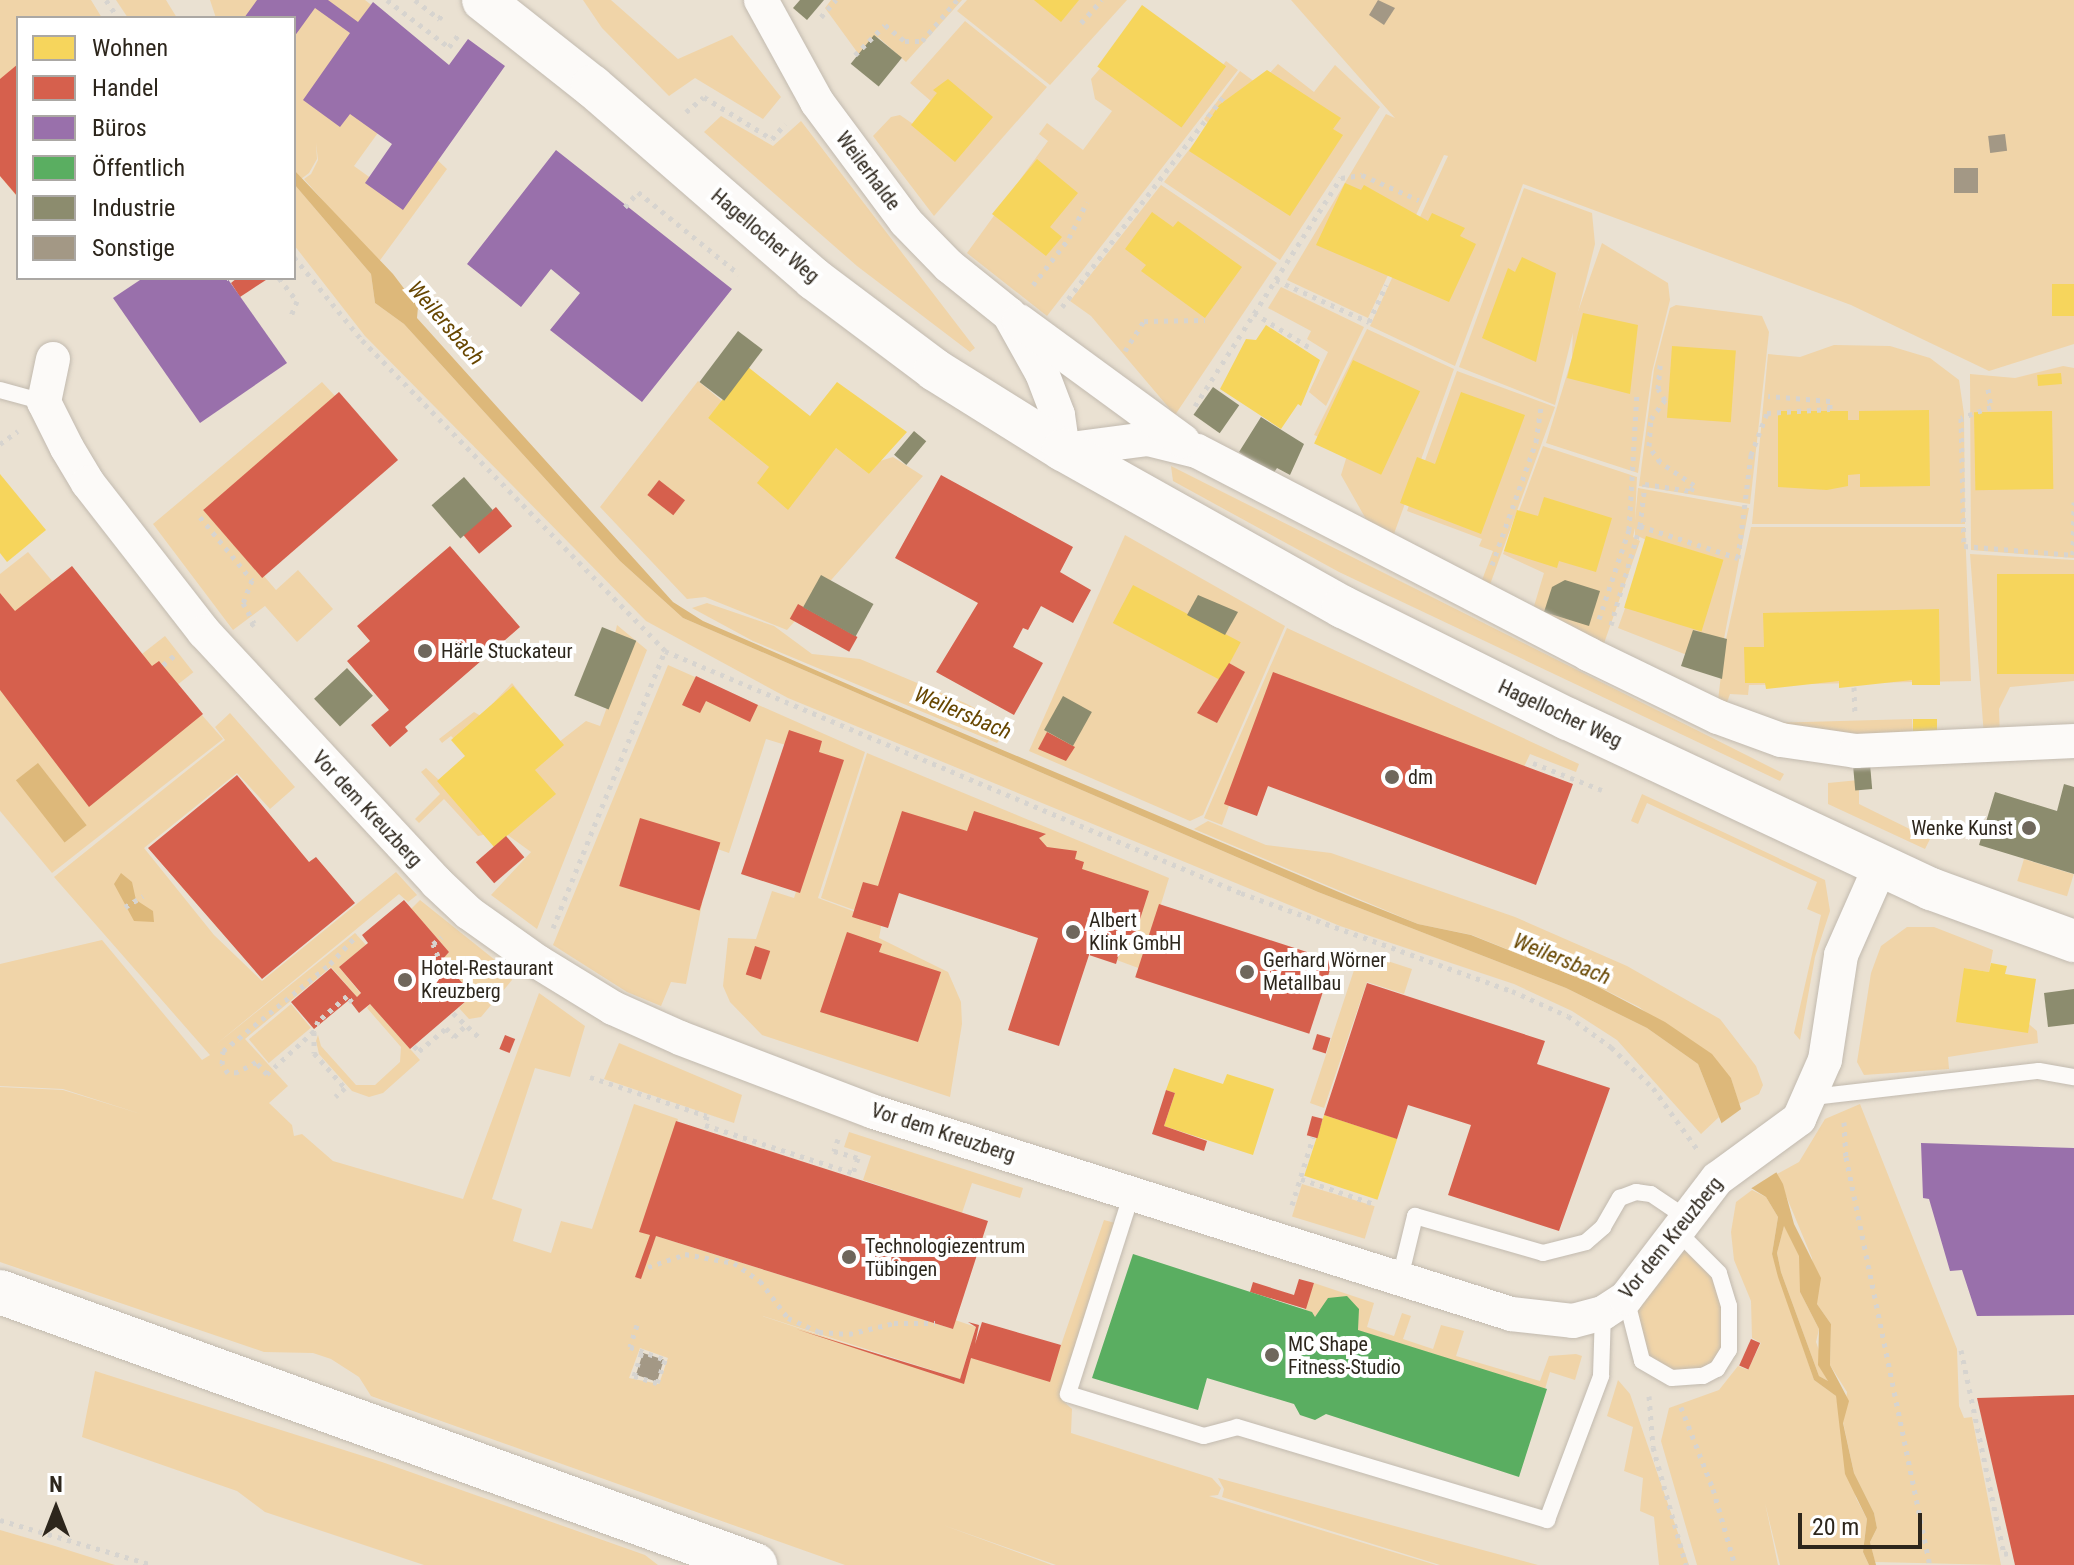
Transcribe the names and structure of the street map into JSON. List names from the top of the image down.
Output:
{
  "streets": {
    "street": ["Weilerhalde", "Hagellocher Weg", "Vor dem Kreuzberg"]
  },
  "crossings": [
    ["Weilerhalde", "Hagellocher Weg"],
    ["Hagellocher Weg", "Vor dem Kreuzberg"]
  ],
  "water": ["Weilersbach"],
  "places": [
    "Härle Stuckateur",
    "dm",
    "Wenke Kunst",
    "Albert Klink GmbH",
    "Gerhard Wörner Metallbau",
    "Hotel-Restaurant Kreuzberg",
    "Technologiezentrum Tübingen",
    "MC Shape Fitness-Studio"
  ],
  "legend": [
    "Wohnen",
    "Handel",
    "Büros",
    "Öffentlich",
    "Industrie",
    "Sonstige"
  ],
  "scale_bar": "20 m",
  "north": "top"
}
